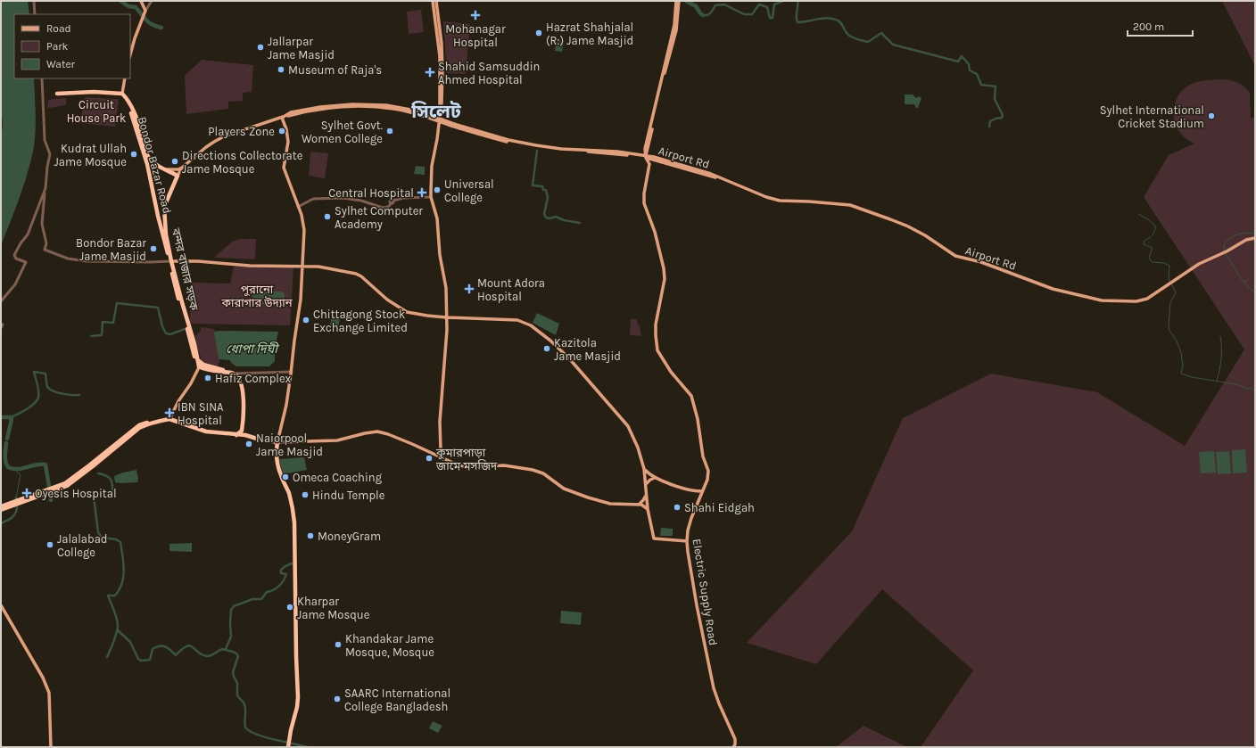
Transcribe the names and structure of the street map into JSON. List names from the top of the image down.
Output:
{
  "streets": {
    "highway": ["Bondor Bazar Road", "বন্দর বাজার সড়ক"],
    "main road": ["Airport Rd", "Electric Supply Road"]
  },
  "crossings": [
    ["Airport Rd", "বন্দর বাজার সড়ক"],
    ["Airport Rd", "Electric Supply Road"],
    ["Bondor Bazar Road", "বন্দর বাজার সড়ক"]
  ],
  "districts": ["সিলেট"],
  "water": ["ধোপা দিঘী"],
  "parks": ["Circuit House Park", "পুরানো কারাগার উদ্যান"],
  "places": {
    "health": [
      "Mohanagar Hospital",
      "Shahid Samsuddin Ahmed Hospital",
      "Central Hospital",
      "Mount Adora Hospital",
      "IBN SINA Hospital",
      "Oyesis Hospital"
    ],
    "other": [
      "Hazrat Shahjalal (R:) Jame Masjid",
      "Jallarpar Jame Masjid",
      "Museum of Raja's",
      "Sylhet International Cricket Stadium",
      "Players Zone",
      "Sylhet Govt. Women College",
      "Kudrat Ullah Jame Mosque",
      "Directions Collectorate Jame Mosque",
      "Universal College",
      "Sylhet Computer Academy",
      "Bondor Bazar Jame Masjid",
      "Chittagong Stock Exchange Limited",
      "Kazitola Jame Masjid",
      "Hafiz Complex",
      "Naiorpool Jame Masjid",
      "কুমারপাড়া জামে মসজিদ",
      "Omeca Coaching",
      "Hindu Temple",
      "Shahi Eidgah",
      "MoneyGram",
      "Jalalabad College",
      "Kharpar Jame Mosque",
      "Khandakar Jame Mosque, Mosque",
      "SAARC International College Bangladesh"
    ]
  },
  "legend": ["Road", "Park", "Water"],
  "scale_bar": "200 m"
}
